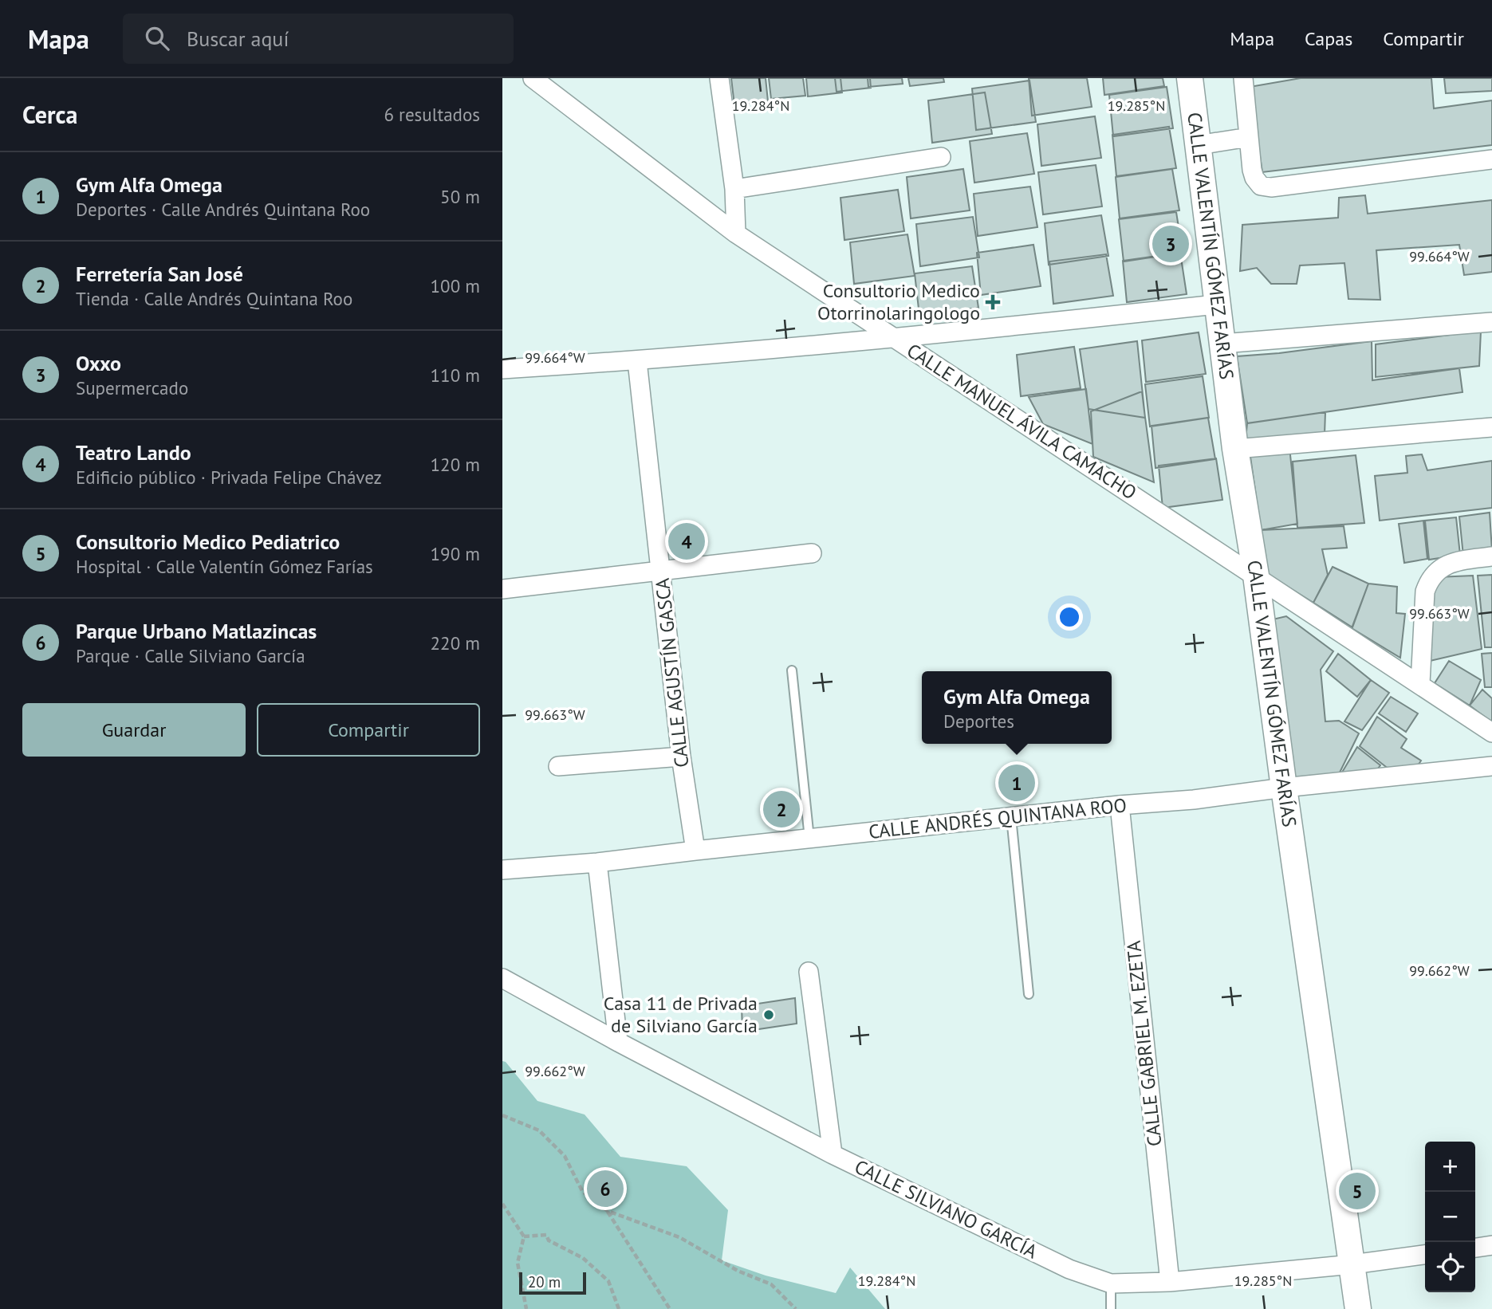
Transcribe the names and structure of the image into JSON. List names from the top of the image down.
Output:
{
  "streets": {
    "main road": ["CALLE VALENTÍN GÓMEZ FARÍAS"],
    "street": [
      "CALLE MANUEL ÁVILA CAMACHO",
      "CALLE AGUSTÍN GASCA",
      "CALLE ANDRÉS QUINTANA ROO",
      "CALLE GABRIEL M. EZETA",
      "CALLE SILVIANO GARCÍA"
    ]
  },
  "crossings": [
    ["CALLE VALENTÍN GÓMEZ FARÍAS", "CALLE MANUEL ÁVILA CAMACHO"],
    ["CALLE VALENTÍN GÓMEZ FARÍAS", "CALLE ANDRÉS QUINTANA ROO"],
    ["CALLE VALENTÍN GÓMEZ FARÍAS", "CALLE SILVIANO GARCÍA"],
    ["CALLE AGUSTÍN GASCA", "CALLE ANDRÉS QUINTANA ROO"],
    ["CALLE ANDRÉS QUINTANA ROO", "CALLE GABRIEL M. EZETA"],
    ["CALLE GABRIEL M. EZETA", "CALLE SILVIANO GARCÍA"]
  ],
  "places": {
    "health": ["Consultorio Medico Otorrinolaringologo"],
    "other": ["Casa 11 de Privada de Silviano García"]
  },
  "scale_bar": "20 m",
  "page": {
    "header": "Mapa",
    "search": "Buscar aquí",
    "nav": ["Mapa", "Capas", "Compartir"],
    "heading": ["Cerca", "6 resultados"],
    "list": [
      {
        "mark": "1",
        "name": "Gym Alfa Omega",
        "note": "Deportes · Calle Andrés Quintana Roo",
        "value": "50 m"
      },
      {
        "mark": "2",
        "name": "Ferretería San José",
        "note": "Tienda · Calle Andrés Quintana Roo",
        "value": "100 m"
      },
      {
        "mark": "3",
        "name": "Oxxo",
        "note": "Supermercado",
        "value": "110 m"
      },
      {
        "mark": "4",
        "name": "Teatro Lando",
        "note": "Edificio público · Privada Felipe Chávez",
        "value": "120 m"
      },
      {
        "mark": "5",
        "name": "Consultorio Medico Pediatrico",
        "note": "Hospital · Calle Valentín Gómez Farías",
        "value": "190 m"
      },
      {
        "mark": "6",
        "name": "Parque Urbano Matlazincas",
        "note": "Parque · Calle Silviano García",
        "value": "220 m"
      }
    ],
    "pins": [
      "3",
      "4",
      "1",
      "2",
      "6",
      "5"
    ],
    "popup": ["Gym Alfa Omega", "Deportes"],
    "buttons": ["Guardar", "Compartir"],
    "map_buttons": ["+", "−"],
    "scale": "20 m"
  },
  "coordinates": [
    "19.284°N",
    "19.285°N",
    "99.664°W",
    "99.663°W",
    "99.662°W"
  ]
}
